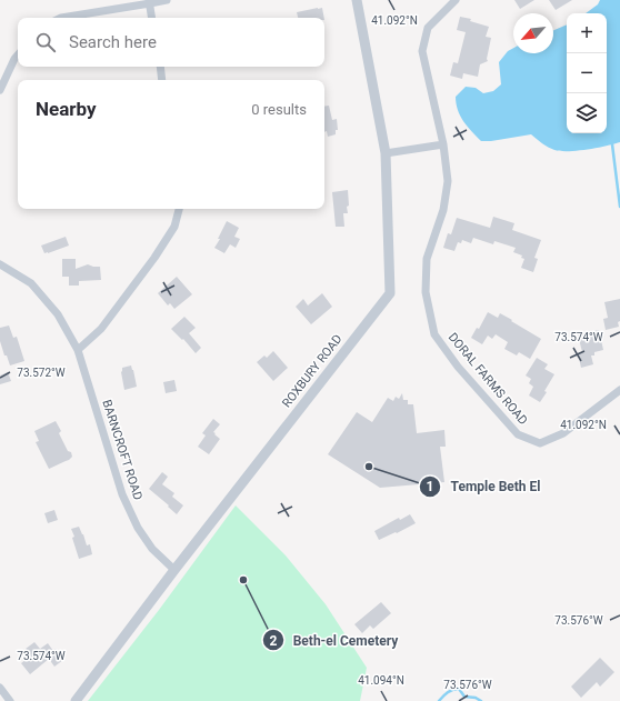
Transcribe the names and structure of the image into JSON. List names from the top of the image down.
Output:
{
  "streets": {
    "street": ["ROXBURY ROAD", "DORAL FARMS ROAD", "BARNCROFT ROAD"]
  },
  "crossings": [
    ["ROXBURY ROAD", "BARNCROFT ROAD"]
  ],
  "places": ["Temple Beth El", "Beth-el Cemetery"],
  "north": "bottom left",
  "page": {
    "map_buttons": ["+", "−"],
    "search": "Search here",
    "heading": ["Nearby", "0 results"]
  },
  "coordinates": [
    "41.092°N",
    "73.574°W",
    "73.572°W",
    "73.576°W",
    "41.094°N"
  ]
}
